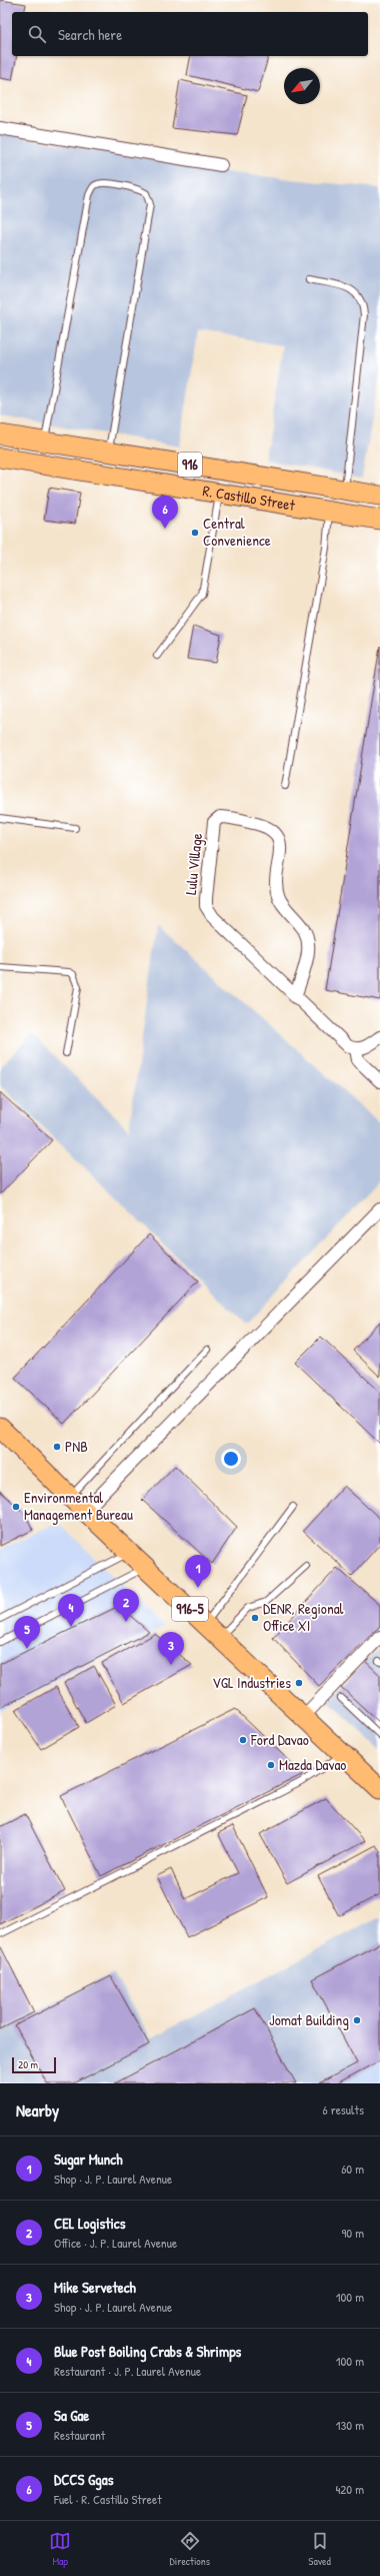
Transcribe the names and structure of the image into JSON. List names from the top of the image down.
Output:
{
  "streets": {
    "main road": ["916", "R. Castillo Street", "916-5"],
    "street": ["Lulu Village"]
  },
  "places": [
    "Central Convenience",
    "PNB",
    "Environmental Management Bureau",
    "DENR, Regional Office XI",
    "VGL Industries",
    "Ford Davao",
    "Mazda Davao",
    "Jomat Building"
  ],
  "scale_bar": "20 m",
  "north": "bottom left",
  "page": {
    "search": "Search here",
    "pins": [
      "6",
      "1",
      "2",
      "4",
      "5",
      "3"
    ],
    "scale": "20 m",
    "heading": ["Nearby", "6 results"],
    "list": [
      {
        "mark": "1",
        "name": "Sugar Munch",
        "note": "Shop · J. P. Laurel Avenue",
        "value": "60 m"
      },
      {
        "mark": "2",
        "name": "CEL Logistics",
        "note": "Office · J. P. Laurel Avenue",
        "value": "90 m"
      },
      {
        "mark": "3",
        "name": "Mike Servetech",
        "note": "Shop · J. P. Laurel Avenue",
        "value": "100 m"
      },
      {
        "mark": "4",
        "name": "Blue Post Boiling Crabs & Shrimps",
        "note": "Restaurant · J. P. Laurel Avenue",
        "value": "100 m"
      },
      {
        "mark": "5",
        "name": "Sa Gae",
        "note": "Restaurant",
        "value": "130 m"
      },
      {
        "mark": "6",
        "name": "DCCS Ggas",
        "note": "Fuel · R. Castillo Street",
        "value": "420 m"
      }
    ],
    "nav": ["Map", "Directions", "Saved"]
  }
}
